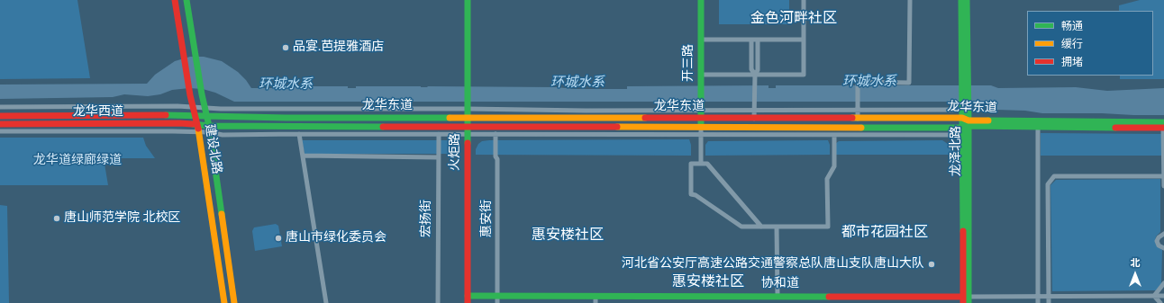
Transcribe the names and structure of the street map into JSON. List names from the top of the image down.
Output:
{
  "streets": {
    "main road": [
      "开三路",
      "龙华东道",
      "龙华西道",
      "建设北路",
      "龙泽北路",
      "火炬路",
      "协和道"
    ],
    "street": ["宏扬街", "惠安街"]
  },
  "crossings": [
    ["开三路", "龙华东道"],
    ["龙华东道", "龙华西道"],
    ["龙华东道", "建设北路"],
    ["龙华东道", "龙泽北路"],
    ["龙华东道", "火炬路"],
    ["龙华西道", "建设北路"],
    ["龙泽北路", "协和道"],
    ["火炬路", "协和道"],
    ["惠安街", "协和道"]
  ],
  "districts": [
    "金色河畔社区",
    "都市花园社区",
    "惠安楼社区",
    "惠安楼社区"
  ],
  "water": ["环城水系"],
  "parks": ["龙华道绿廊绿道"],
  "places": [
    "品宴.芭提雅酒店",
    "唐山师范学院 北校区",
    "唐山市绿化委员会",
    "河北省公安厅高速公路交通警察总队唐山支队唐山大队"
  ],
  "legend": ["畅通", "缓行", "拥堵"],
  "north": "top"
}
